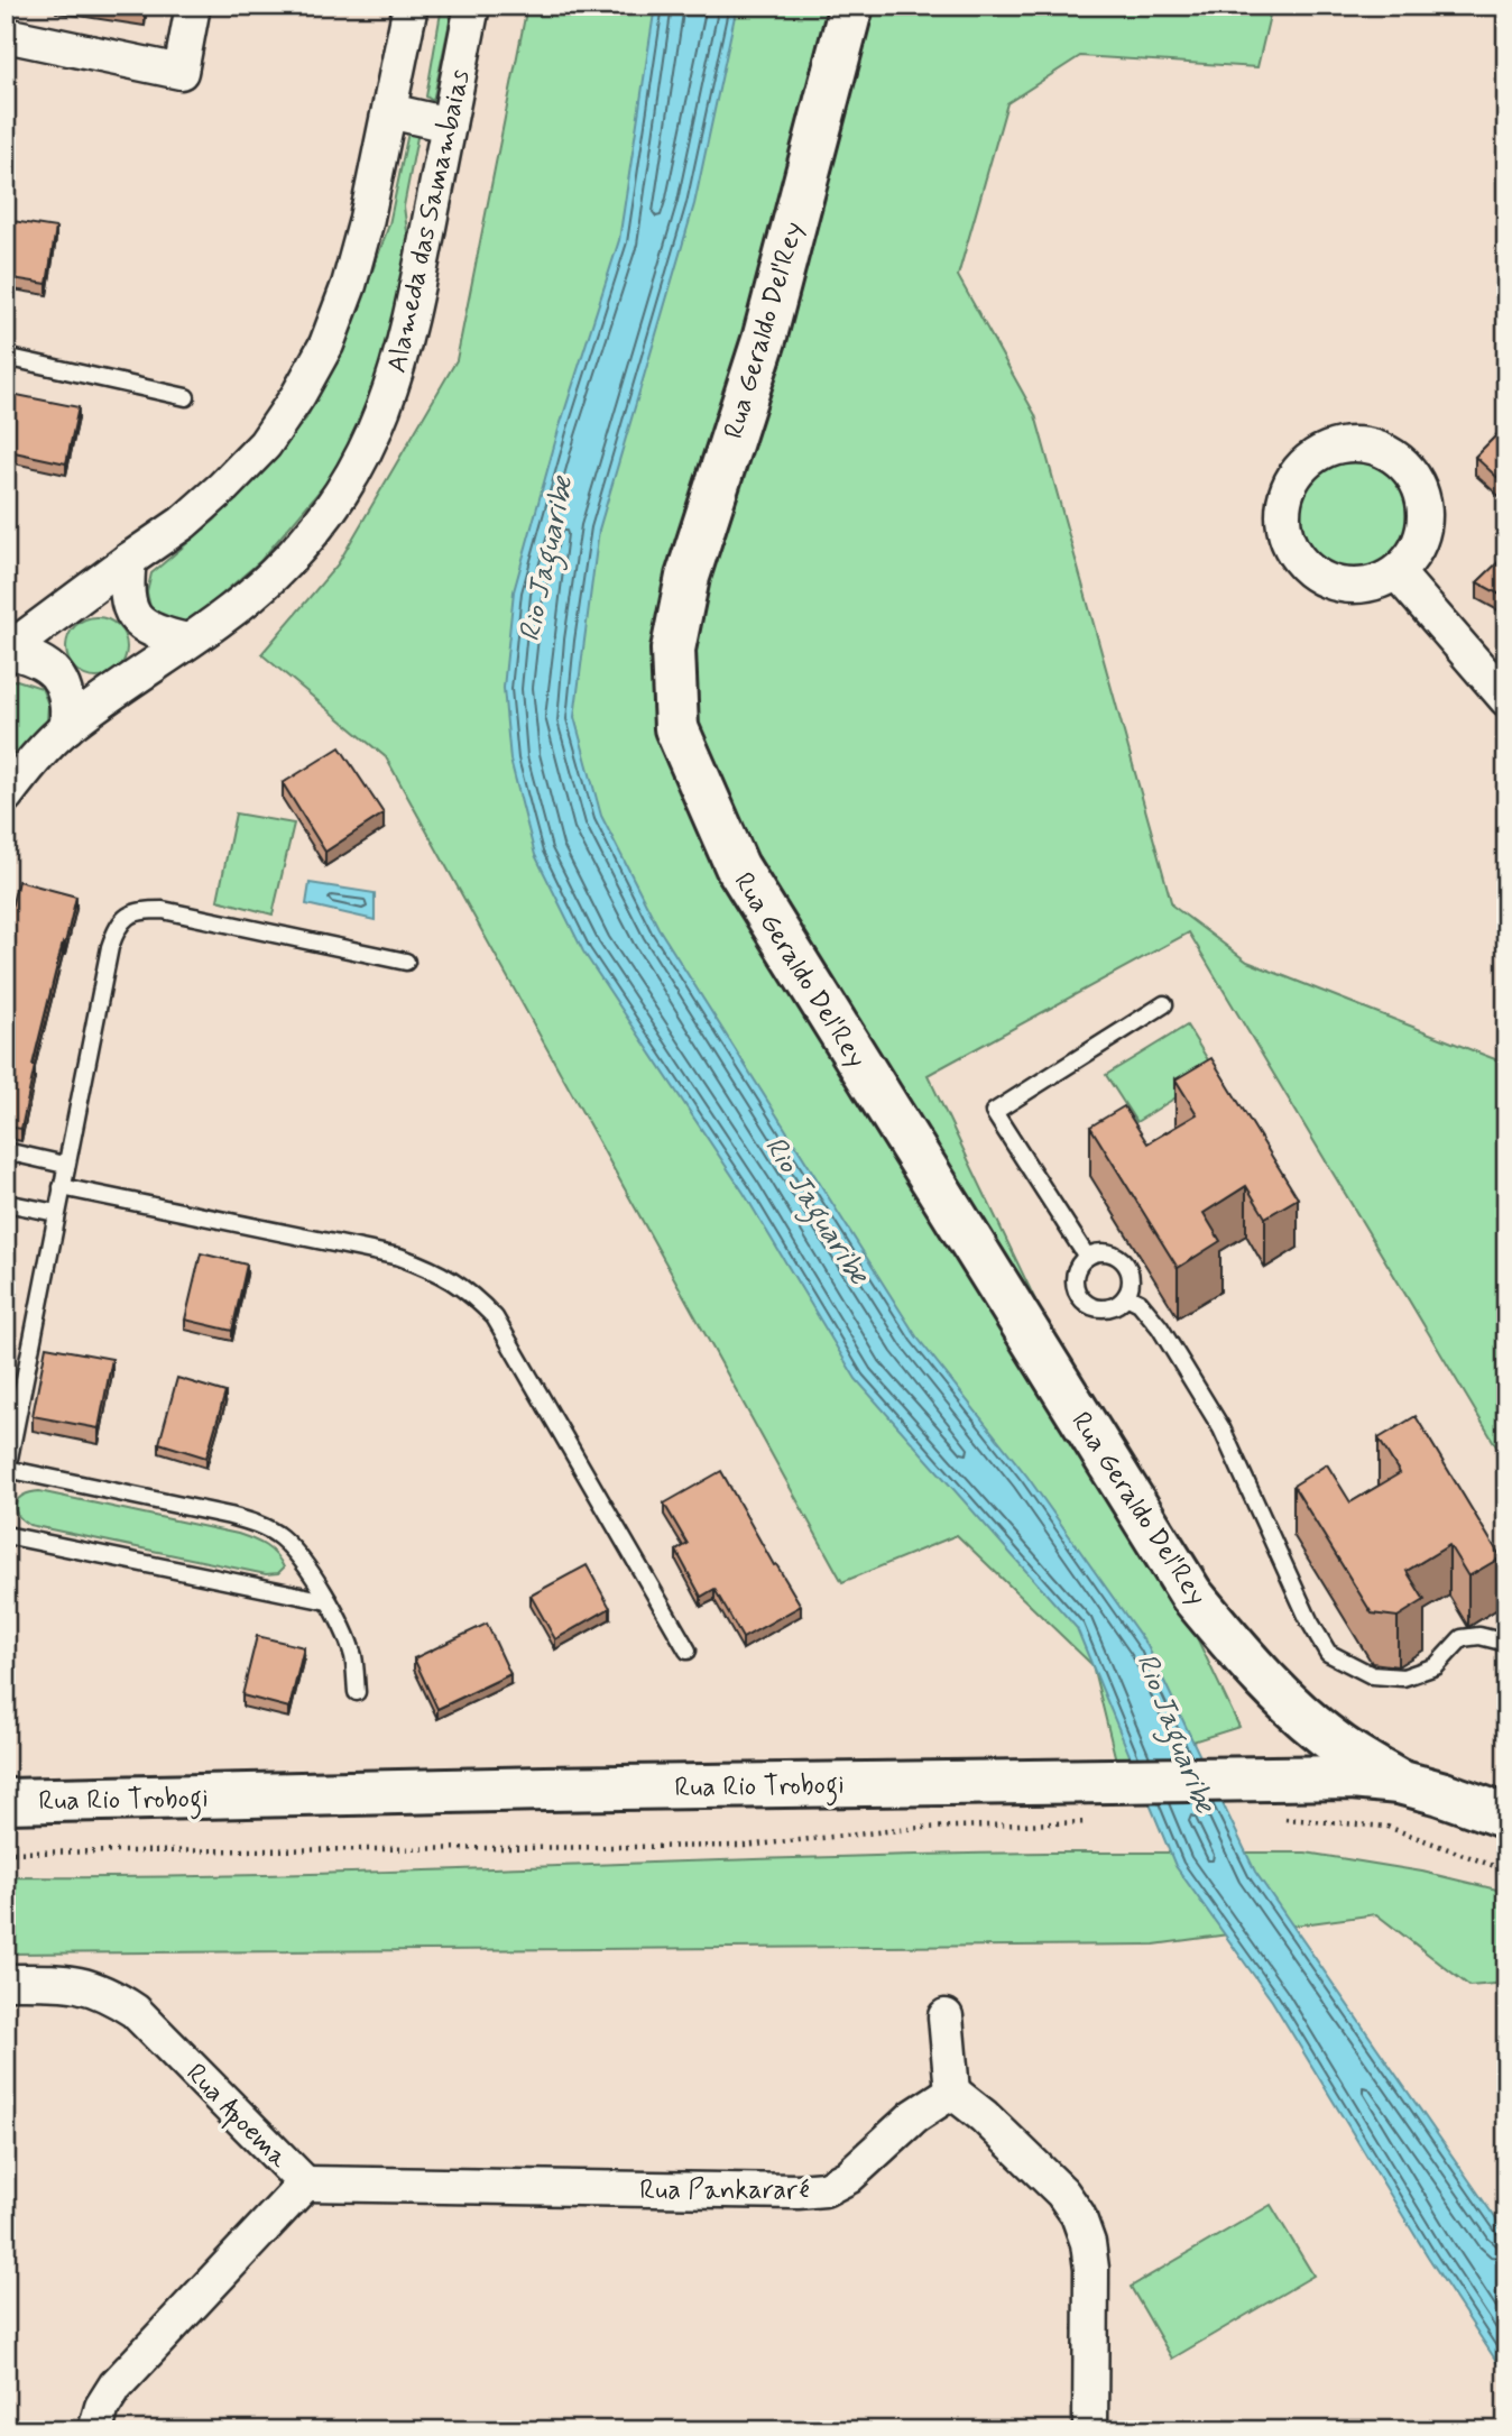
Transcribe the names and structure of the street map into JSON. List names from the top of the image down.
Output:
{
  "streets": {
    "main road": ["Rua Geraldo Del'Rey", "Rua Rio Trobogi"],
    "street": ["Alameda das Samambaias", "Rua Apoema", "Rua Pankararé"]
  },
  "crossings": [
    ["Rua Geraldo Del'Rey", "Rua Rio Trobogi"],
    ["Rua Apoema", "Rua Pankararé"]
  ],
  "water": ["Rio Jaguaribe"]
}
